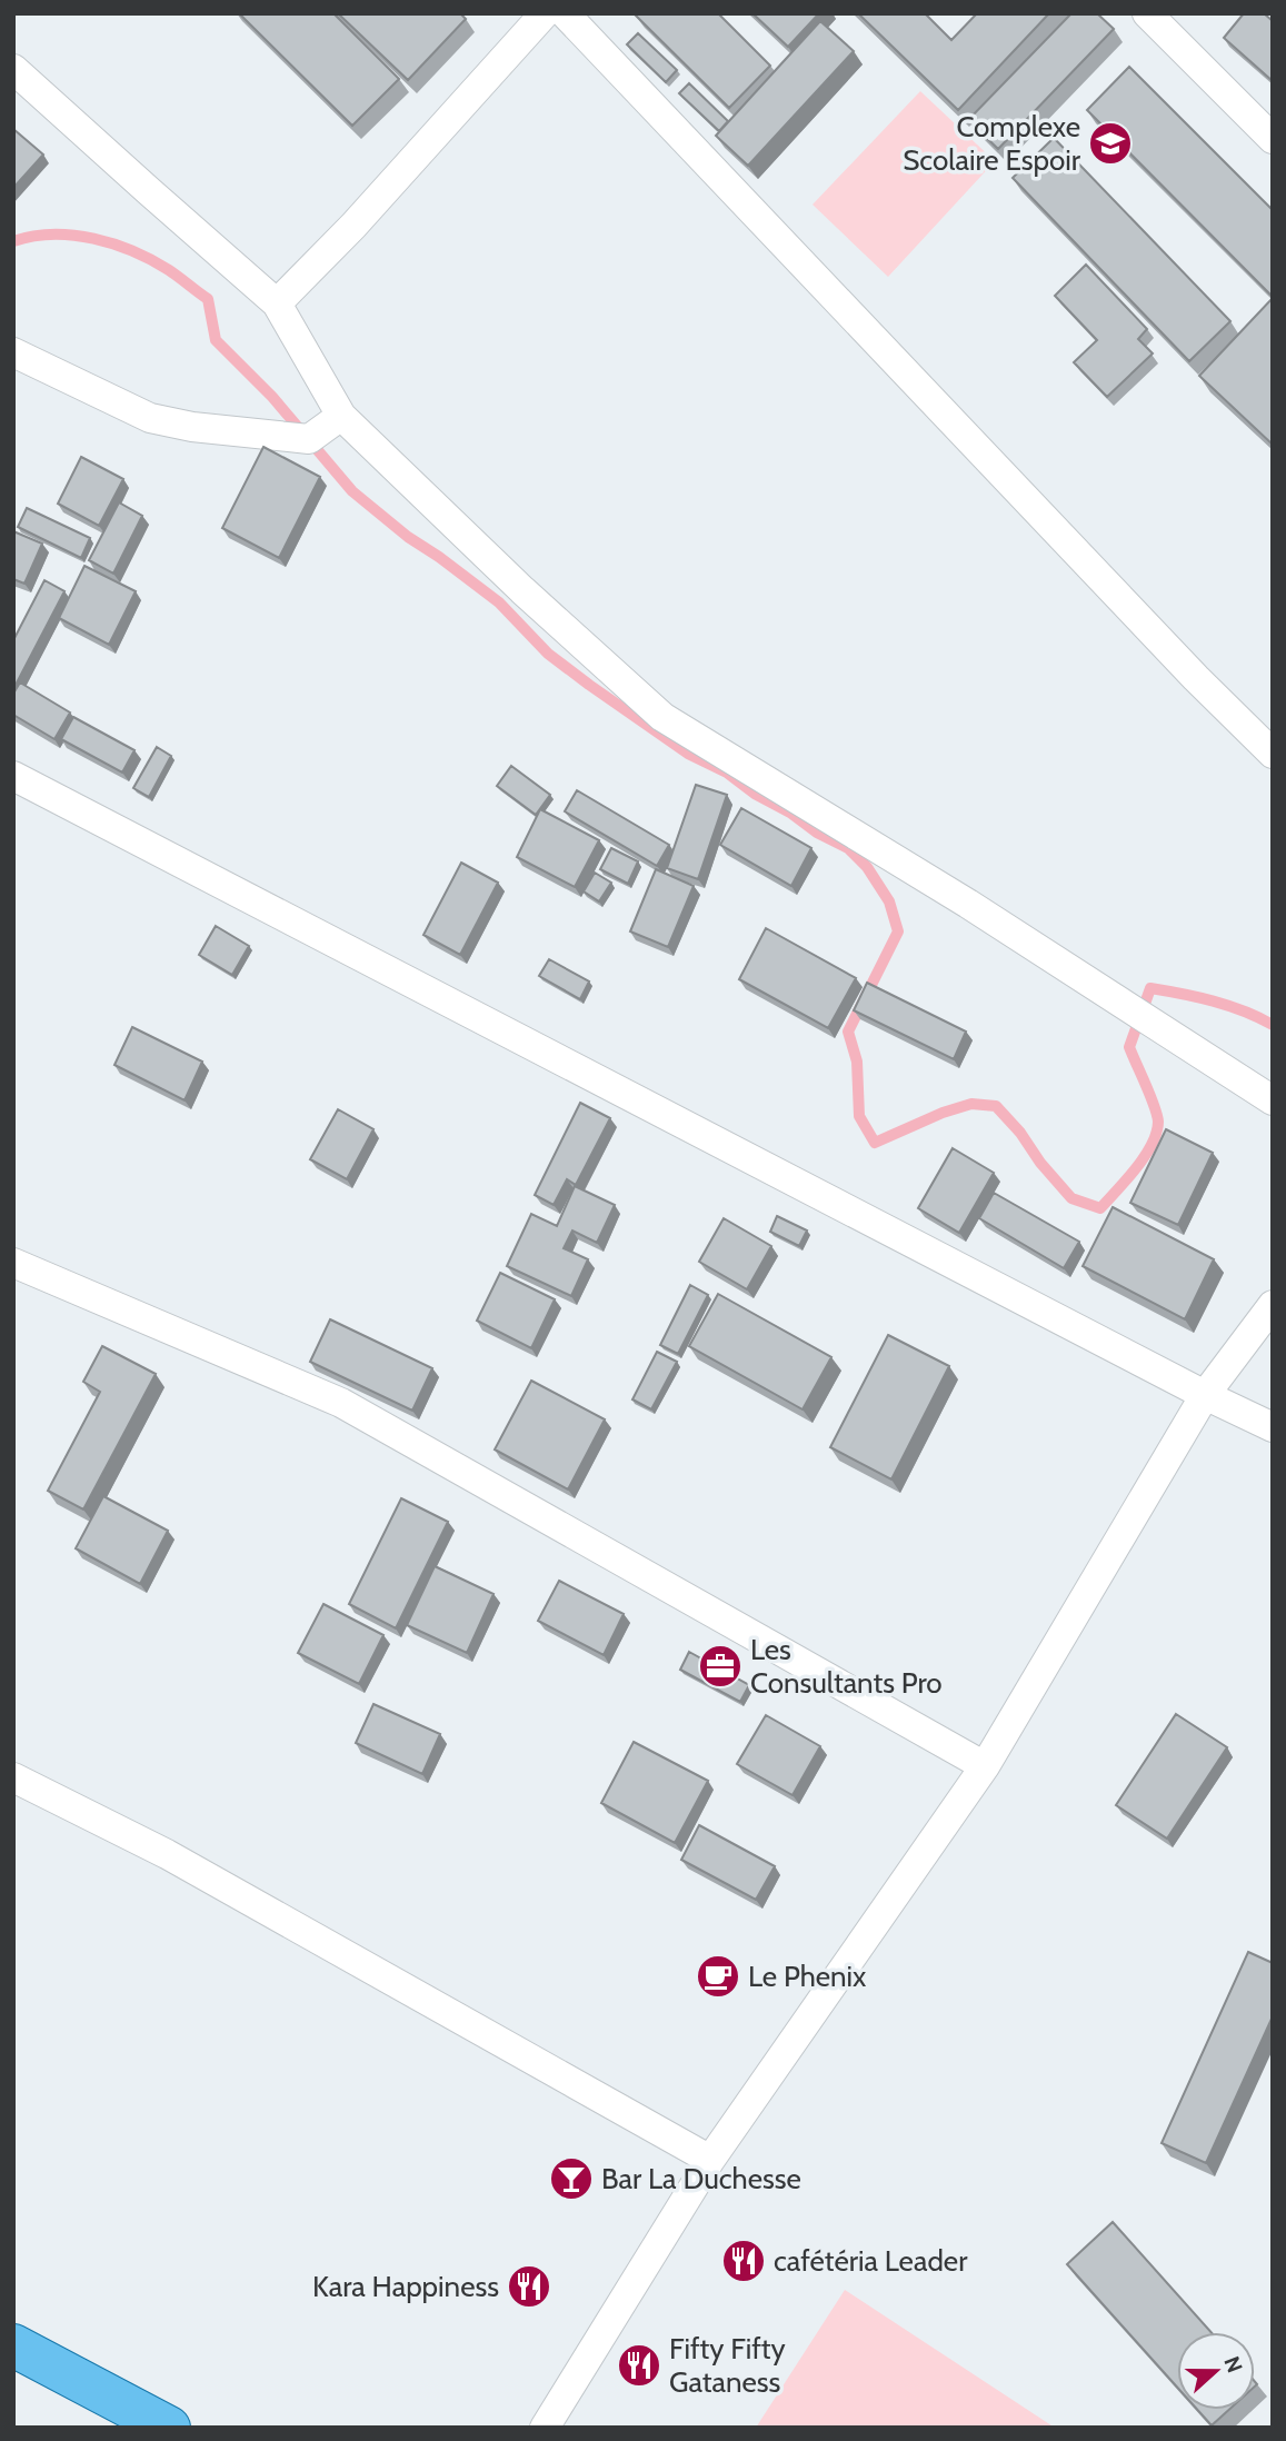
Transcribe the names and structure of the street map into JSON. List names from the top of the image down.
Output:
{
  "places": {
    "school or university": ["Complexe Scolaire Espoir"],
    "office": ["Les Consultants Pro"],
    "cafe": ["Le Phenix"],
    "bar": ["Bar La Duchesse"],
    "restaurant": ["cafétéria Leader", "Kara Happiness", "Fifty Fifty Gataness"]
  },
  "north": "right"
}
